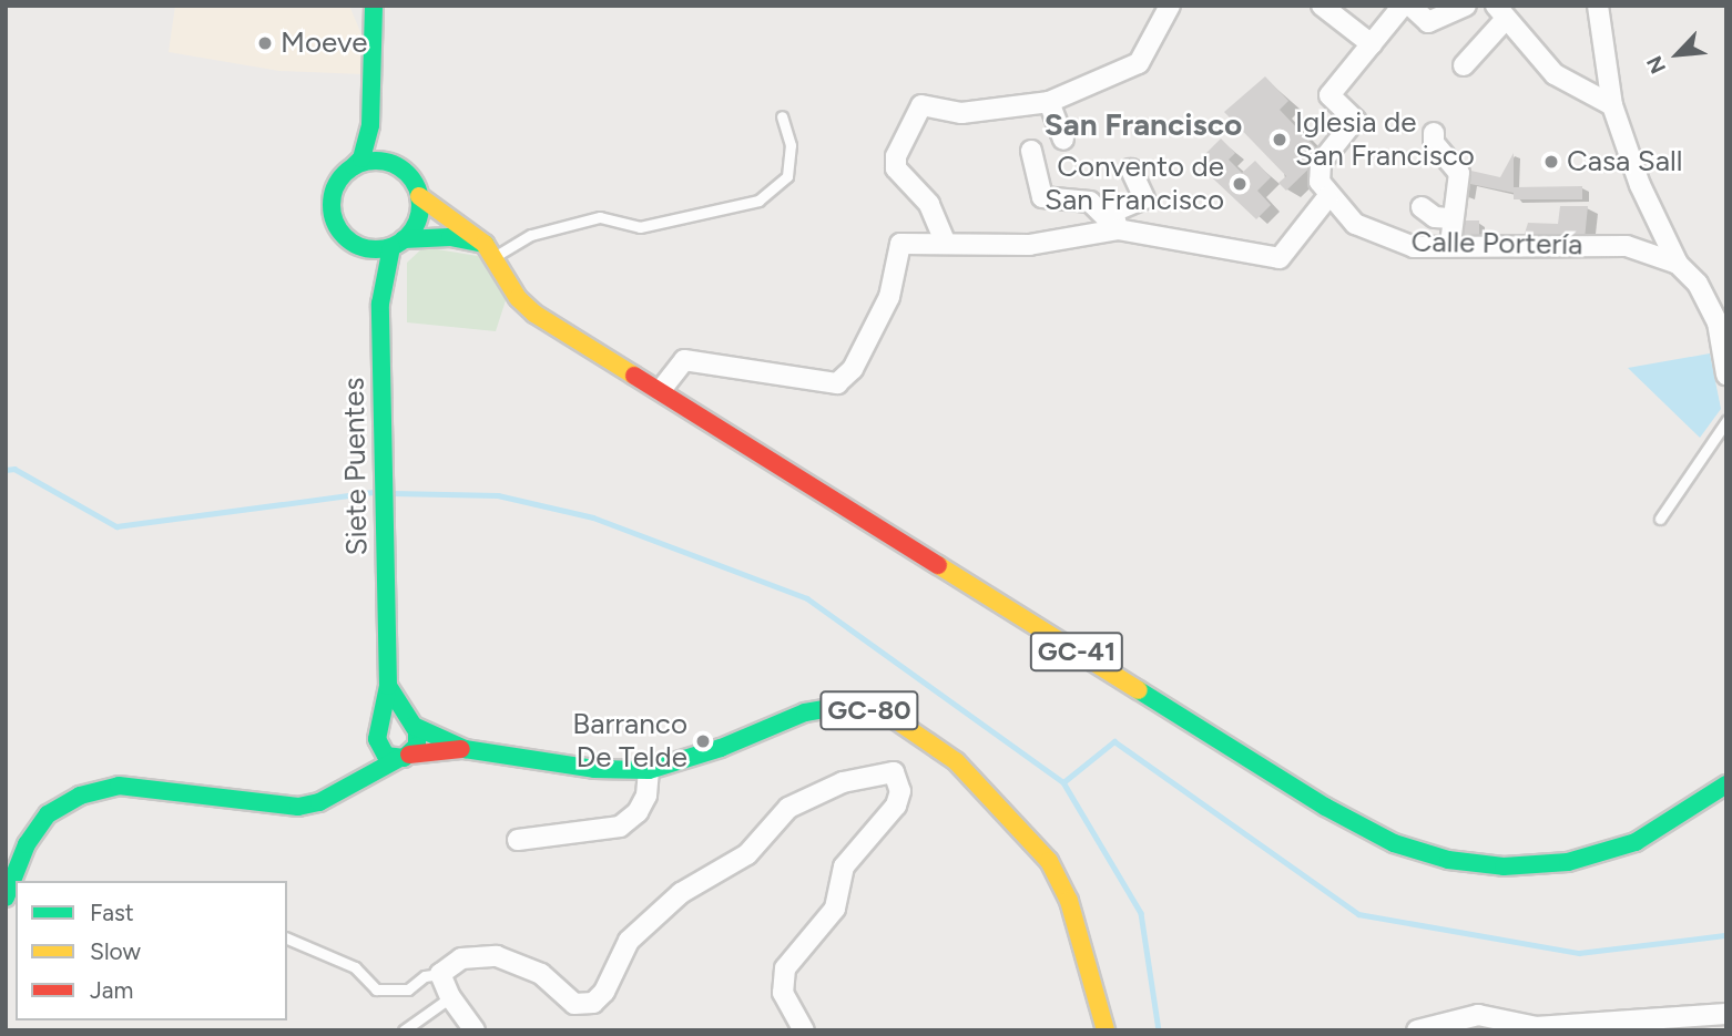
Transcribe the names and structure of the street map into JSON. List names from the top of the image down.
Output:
{
  "streets": {
    "main road": ["Siete Puentes", "GC-41", "GC-80"],
    "street": ["Calle Portería"]
  },
  "crossings": [
    ["Siete Puentes", "GC-80"]
  ],
  "districts": ["San Francisco"],
  "places": [
    "Moeve",
    "Iglesia de San Francisco",
    "Casa Sall",
    "Convento de San Francisco",
    "Barranco De Telde"
  ],
  "legend": ["Fast", "Slow", "Jam"],
  "north": "bottom left"
}
